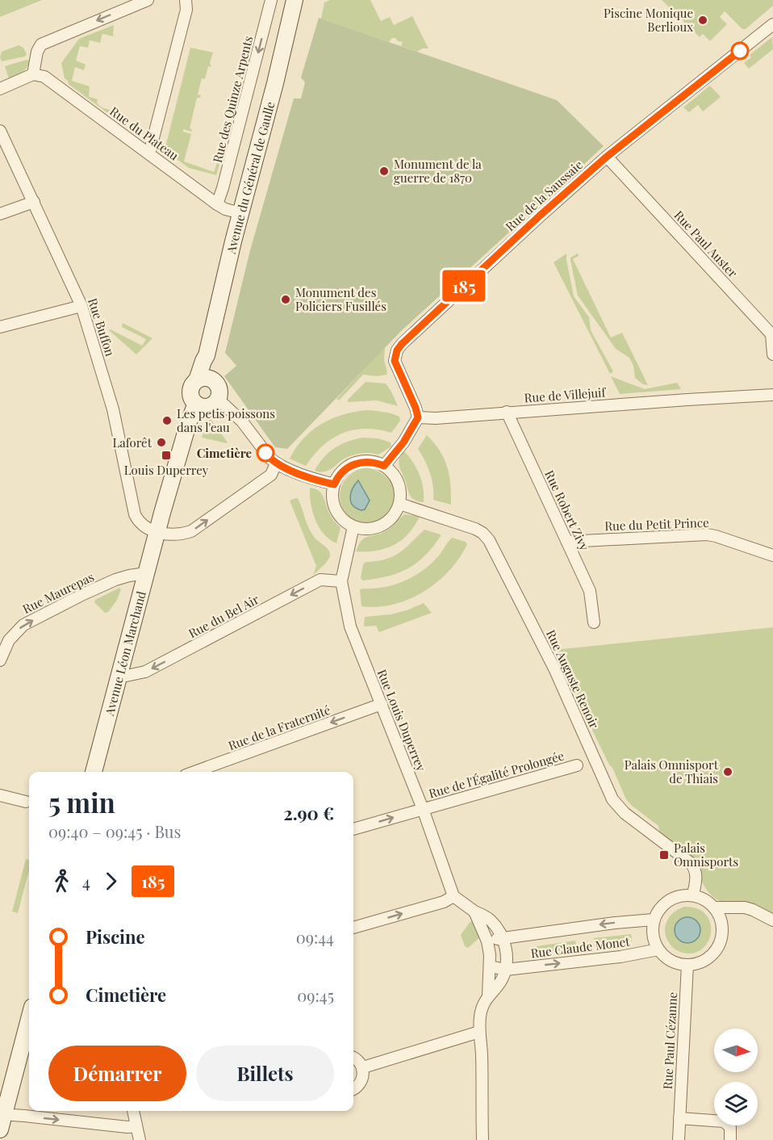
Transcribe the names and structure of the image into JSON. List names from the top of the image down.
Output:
{
  "streets": {
    "main road": ["Avenue du Général de Gaulle", "Avenue Léon Marchand"],
    "street": [
      "Rue des Quinze Arpents",
      "Rue du Plateau",
      "Rue de la Saussaie",
      "Rue Paul Auster",
      "Rue Buffon",
      "Rue de Villejuif",
      "Rue Robert Zivy",
      "Rue du Petit Prince",
      "Rue Maurepas",
      "Rue du Bel Air",
      "Rue Auguste Renoir",
      "Rue Louis Duperrey",
      "Rue de la Fraternité",
      "Rue de l'Égalité Prolongée",
      "Rue Claude Monet",
      "Rue Paul Cézanne"
    ]
  },
  "crossings": [
    ["Rue des Quinze Arpents", "Rue du Plateau"],
    ["Rue du Plateau", "Avenue du Général de Gaulle"],
    ["Avenue du Général de Gaulle", "Avenue Léon Marchand"],
    ["Rue de la Saussaie", "Rue Paul Auster"],
    ["Rue de la Saussaie", "Rue de Villejuif"],
    ["Rue Buffon", "Avenue Léon Marchand"],
    ["Rue de Villejuif", "Rue Robert Zivy"],
    ["Rue Robert Zivy", "Rue du Petit Prince"],
    ["Rue Maurepas", "Avenue Léon Marchand"],
    ["Rue du Bel Air", "Avenue Léon Marchand"],
    ["Rue du Bel Air", "Rue Louis Duperrey"],
    ["Rue Auguste Renoir", "Rue Louis Duperrey"],
    ["Rue Auguste Renoir", "Rue Claude Monet"],
    ["Rue Auguste Renoir", "Rue Paul Cézanne"],
    ["Rue Louis Duperrey", "Rue de la Fraternité"],
    ["Rue Louis Duperrey", "Rue de l'Égalité Prolongée"],
    ["Rue Claude Monet", "Rue Paul Cézanne"]
  ],
  "one_way": ["Rue Maurepas", "Rue du Bel Air", "Rue de la Fraternité"],
  "places": {
    "other": [
      "Piscine Monique Berlioux",
      "Monument de la guerre de 1870",
      "Monument des Policiers Fusillés",
      "Les petis poissons dans l'eau",
      "Laforêt",
      "Cimetière",
      "Palais Omnisport de Thiais"
    ],
    "transit": ["Louis Duperrey", "Palais Omnisports"]
  },
  "lines": ["bus line 185"],
  "north": "right",
  "page": {
    "on_map": "185",
    "heading": ["5 min", "09:40 – 09:45 · Bus", "2.90 €"],
    "legs": ["4", "185"],
    "list": [
      {
        "name": "Piscine",
        "value": "09:44"
      },
      {
        "name": "Cimetière",
        "value": "09:45"
      }
    ],
    "buttons": ["Démarrer", "Billets"]
  }
}
